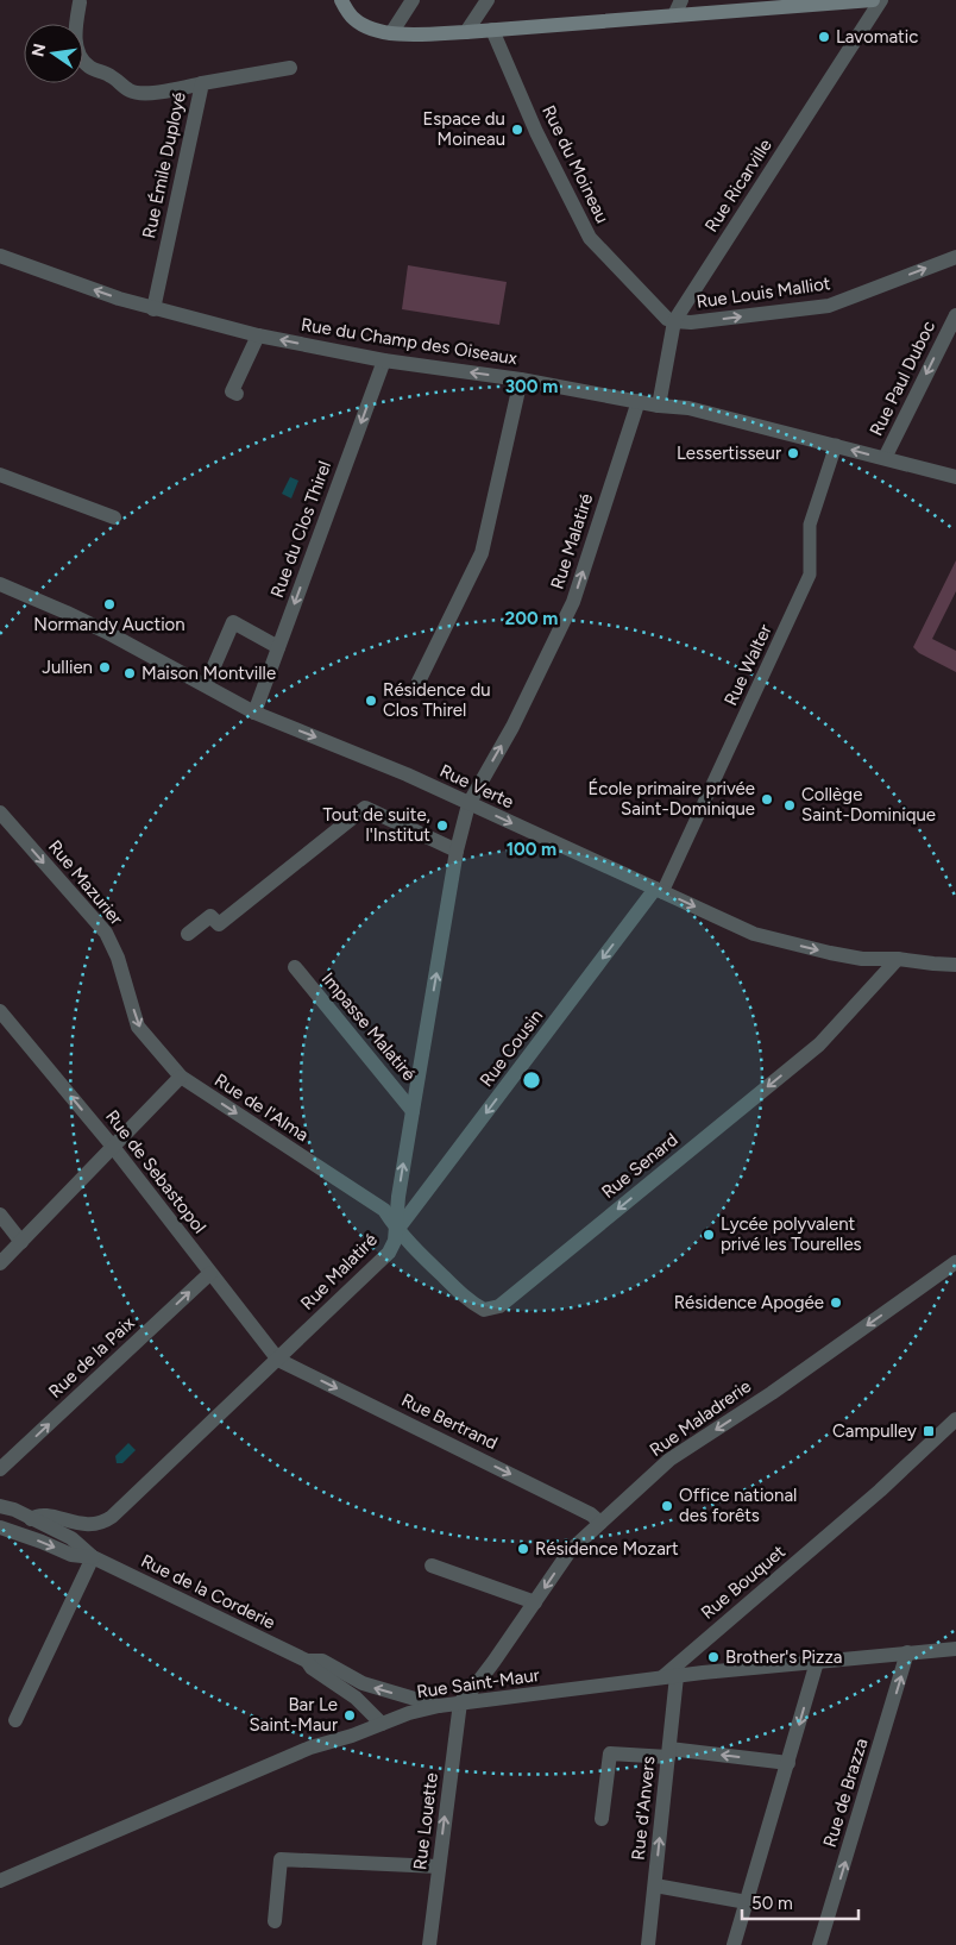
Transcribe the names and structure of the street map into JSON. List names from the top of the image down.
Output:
{
  "streets": {
    "street": [
      "Rue du Moineau",
      "Rue Émile Duployé",
      "Rue Ricarville",
      "Rue Louis Malliot",
      "Rue du Champ des Oiseaux",
      "Rue Paul Duboc",
      "Rue du Clos Thirel",
      "Rue Malatiré",
      "Rue Walter",
      "Rue Verte",
      "Rue Mazurier",
      "Impasse Malatiré",
      "Rue Cousin",
      "Rue de l'Alma",
      "Rue Senard",
      "Rue de Sebastopol",
      "Rue de la Paix",
      "Rue Maladrerie",
      "Rue Bertrand",
      "Rue Bouquet",
      "Rue de la Corderie",
      "Rue Saint-Maur",
      "Rue de Brazza",
      "Rue d'Anvers",
      "Rue Louette"
    ]
  },
  "crossings": [
    ["Rue du Moineau", "Rue Ricarville"],
    ["Rue du Moineau", "Rue Louis Malliot"],
    ["Rue Émile Duployé", "Rue du Champ des Oiseaux"],
    ["Rue Ricarville", "Rue Louis Malliot"],
    ["Rue Ricarville", "Rue du Champ des Oiseaux"],
    ["Rue du Champ des Oiseaux", "Rue Paul Duboc"],
    ["Rue du Champ des Oiseaux", "Rue du Clos Thirel"],
    ["Rue du Champ des Oiseaux", "Rue Malatiré"],
    ["Rue du Champ des Oiseaux", "Rue Walter"],
    ["Rue du Clos Thirel", "Rue Verte"],
    ["Rue Malatiré", "Rue Verte"],
    ["Rue Malatiré", "Impasse Malatiré"],
    ["Rue Malatiré", "Rue Cousin"],
    ["Rue Malatiré", "Rue de l'Alma"],
    ["Rue Malatiré", "Rue Senard"],
    ["Rue Malatiré", "Rue de Sebastopol"],
    ["Rue Malatiré", "Rue Bertrand"],
    ["Rue Malatiré", "Rue de la Corderie"],
    ["Rue Walter", "Rue Verte"],
    ["Rue Walter", "Rue Cousin"],
    ["Rue Verte", "Rue Cousin"],
    ["Rue Verte", "Rue Senard"],
    ["Rue Mazurier", "Rue de l'Alma"],
    ["Rue Cousin", "Rue de l'Alma"],
    ["Rue Cousin", "Rue Senard"],
    ["Rue de l'Alma", "Rue Senard"],
    ["Rue de Sebastopol", "Rue de la Paix"],
    ["Rue de Sebastopol", "Rue Bertrand"],
    ["Rue Maladrerie", "Rue Bertrand"],
    ["Rue Maladrerie", "Rue Saint-Maur"],
    ["Rue Maladrerie", "Rue Louette"],
    ["Rue Bouquet", "Rue Saint-Maur"],
    ["Rue de la Corderie", "Rue Saint-Maur"],
    ["Rue Saint-Maur", "Rue de Brazza"],
    ["Rue Saint-Maur", "Rue d'Anvers"],
    ["Rue Saint-Maur", "Rue Louette"]
  ],
  "one_way": [
    "Rue Louis Malliot",
    "Rue du Champ des Oiseaux",
    "Rue Paul Duboc",
    "Rue du Clos Thirel",
    "Rue Verte",
    "Rue Mazurier",
    "Rue Cousin",
    "Rue de l'Alma",
    "Rue Senard",
    "Rue de Sebastopol",
    "Rue de la Paix",
    "Rue Maladrerie",
    "Rue Bertrand",
    "Rue Louette"
  ],
  "places": {
    "other": [
      "Lavomatic",
      "Espace du Moineau",
      "Lessertisseur",
      "Normandy Auction",
      "Jullien",
      "Maison Montville",
      "Résidence du Clos Thirel",
      "École primaire privée Saint-Dominique",
      "Collège Saint-Dominique",
      "Tout de suite, l'Institut",
      "Lycée polyvalent privé les Tourelles",
      "Résidence Apogée",
      "Office national des forêts",
      "Résidence Mozart",
      "Brother's Pizza",
      "Bar Le Saint-Maur"
    ],
    "transit": ["Campulley"]
  },
  "scale_bar": "50 m",
  "north": "left",
  "rings": ["300 m", "200 m", "100 m"]
}
